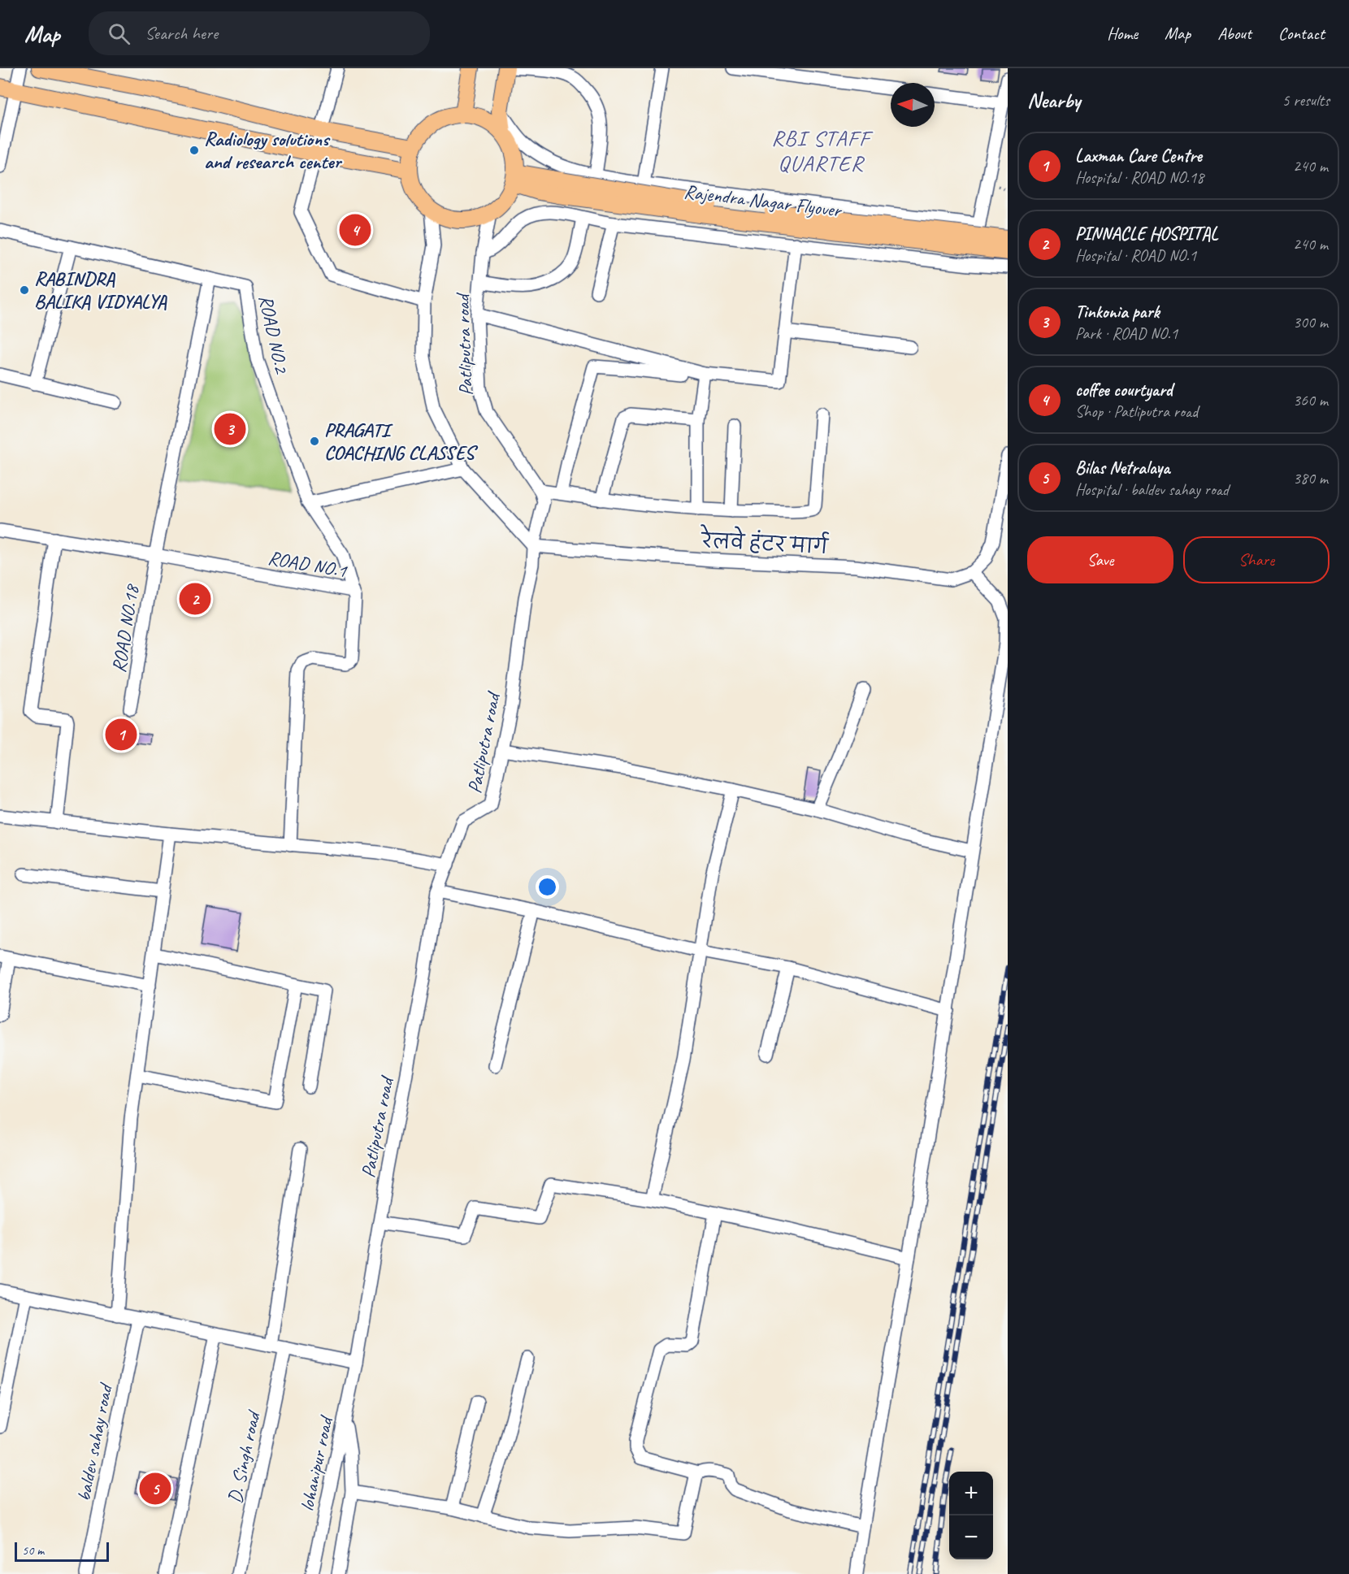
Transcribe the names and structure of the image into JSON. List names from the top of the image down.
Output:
{
  "streets": {
    "main road": ["Rajendra Nagar Flyover"],
    "street": [
      "ROAD NO.2",
      "Patliputra road",
      "रेलवे हंटर मार्ग",
      "ROAD NO.1",
      "ROAD NO.18",
      "baldev sahay road",
      "D. Singh road",
      "lohanipur road"
    ]
  },
  "crossings": [
    ["Rajendra Nagar Flyover", "Patliputra road"],
    ["ROAD NO.2", "ROAD NO.1"],
    ["Patliputra road", "रेलवे हंटर मार्ग"],
    ["Patliputra road", "lohanipur road"],
    ["ROAD NO.1", "ROAD NO.18"]
  ],
  "districts": ["RBI STAFF QUARTER"],
  "places": ["Radiology solutions and research center", "RABINDRA BALIKA VIDYALYA", "PRAGATI COACHING CLASSES"],
  "scale_bar": "50 m",
  "north": "left",
  "page": {
    "header": "Map",
    "search": "Search here",
    "nav": [
      "Home",
      "Map",
      "About",
      "Contact"
    ],
    "heading": ["Nearby", "5 results"],
    "list": [
      {
        "mark": "1",
        "name": "Laxman Care Centre",
        "note": "Hospital · ROAD NO.18",
        "value": "240 m"
      },
      {
        "mark": "2",
        "name": "PINNACLE HOSPITAL",
        "note": "Hospital · ROAD NO.1",
        "value": "240 m"
      },
      {
        "mark": "3",
        "name": "Tinkonia park",
        "note": "Park · ROAD NO.1",
        "value": "300 m"
      },
      {
        "mark": "4",
        "name": "coffee courtyard",
        "note": "Shop · Patliputra road",
        "value": "360 m"
      },
      {
        "mark": "5",
        "name": "Bilas Netralaya",
        "note": "Hospital · baldev sahay road",
        "value": "380 m"
      }
    ],
    "pins": [
      "4",
      "3",
      "2",
      "1",
      "5"
    ],
    "buttons": ["Save", "Share"],
    "map_buttons": ["+", "−"],
    "scale": "50 m"
  }
}
